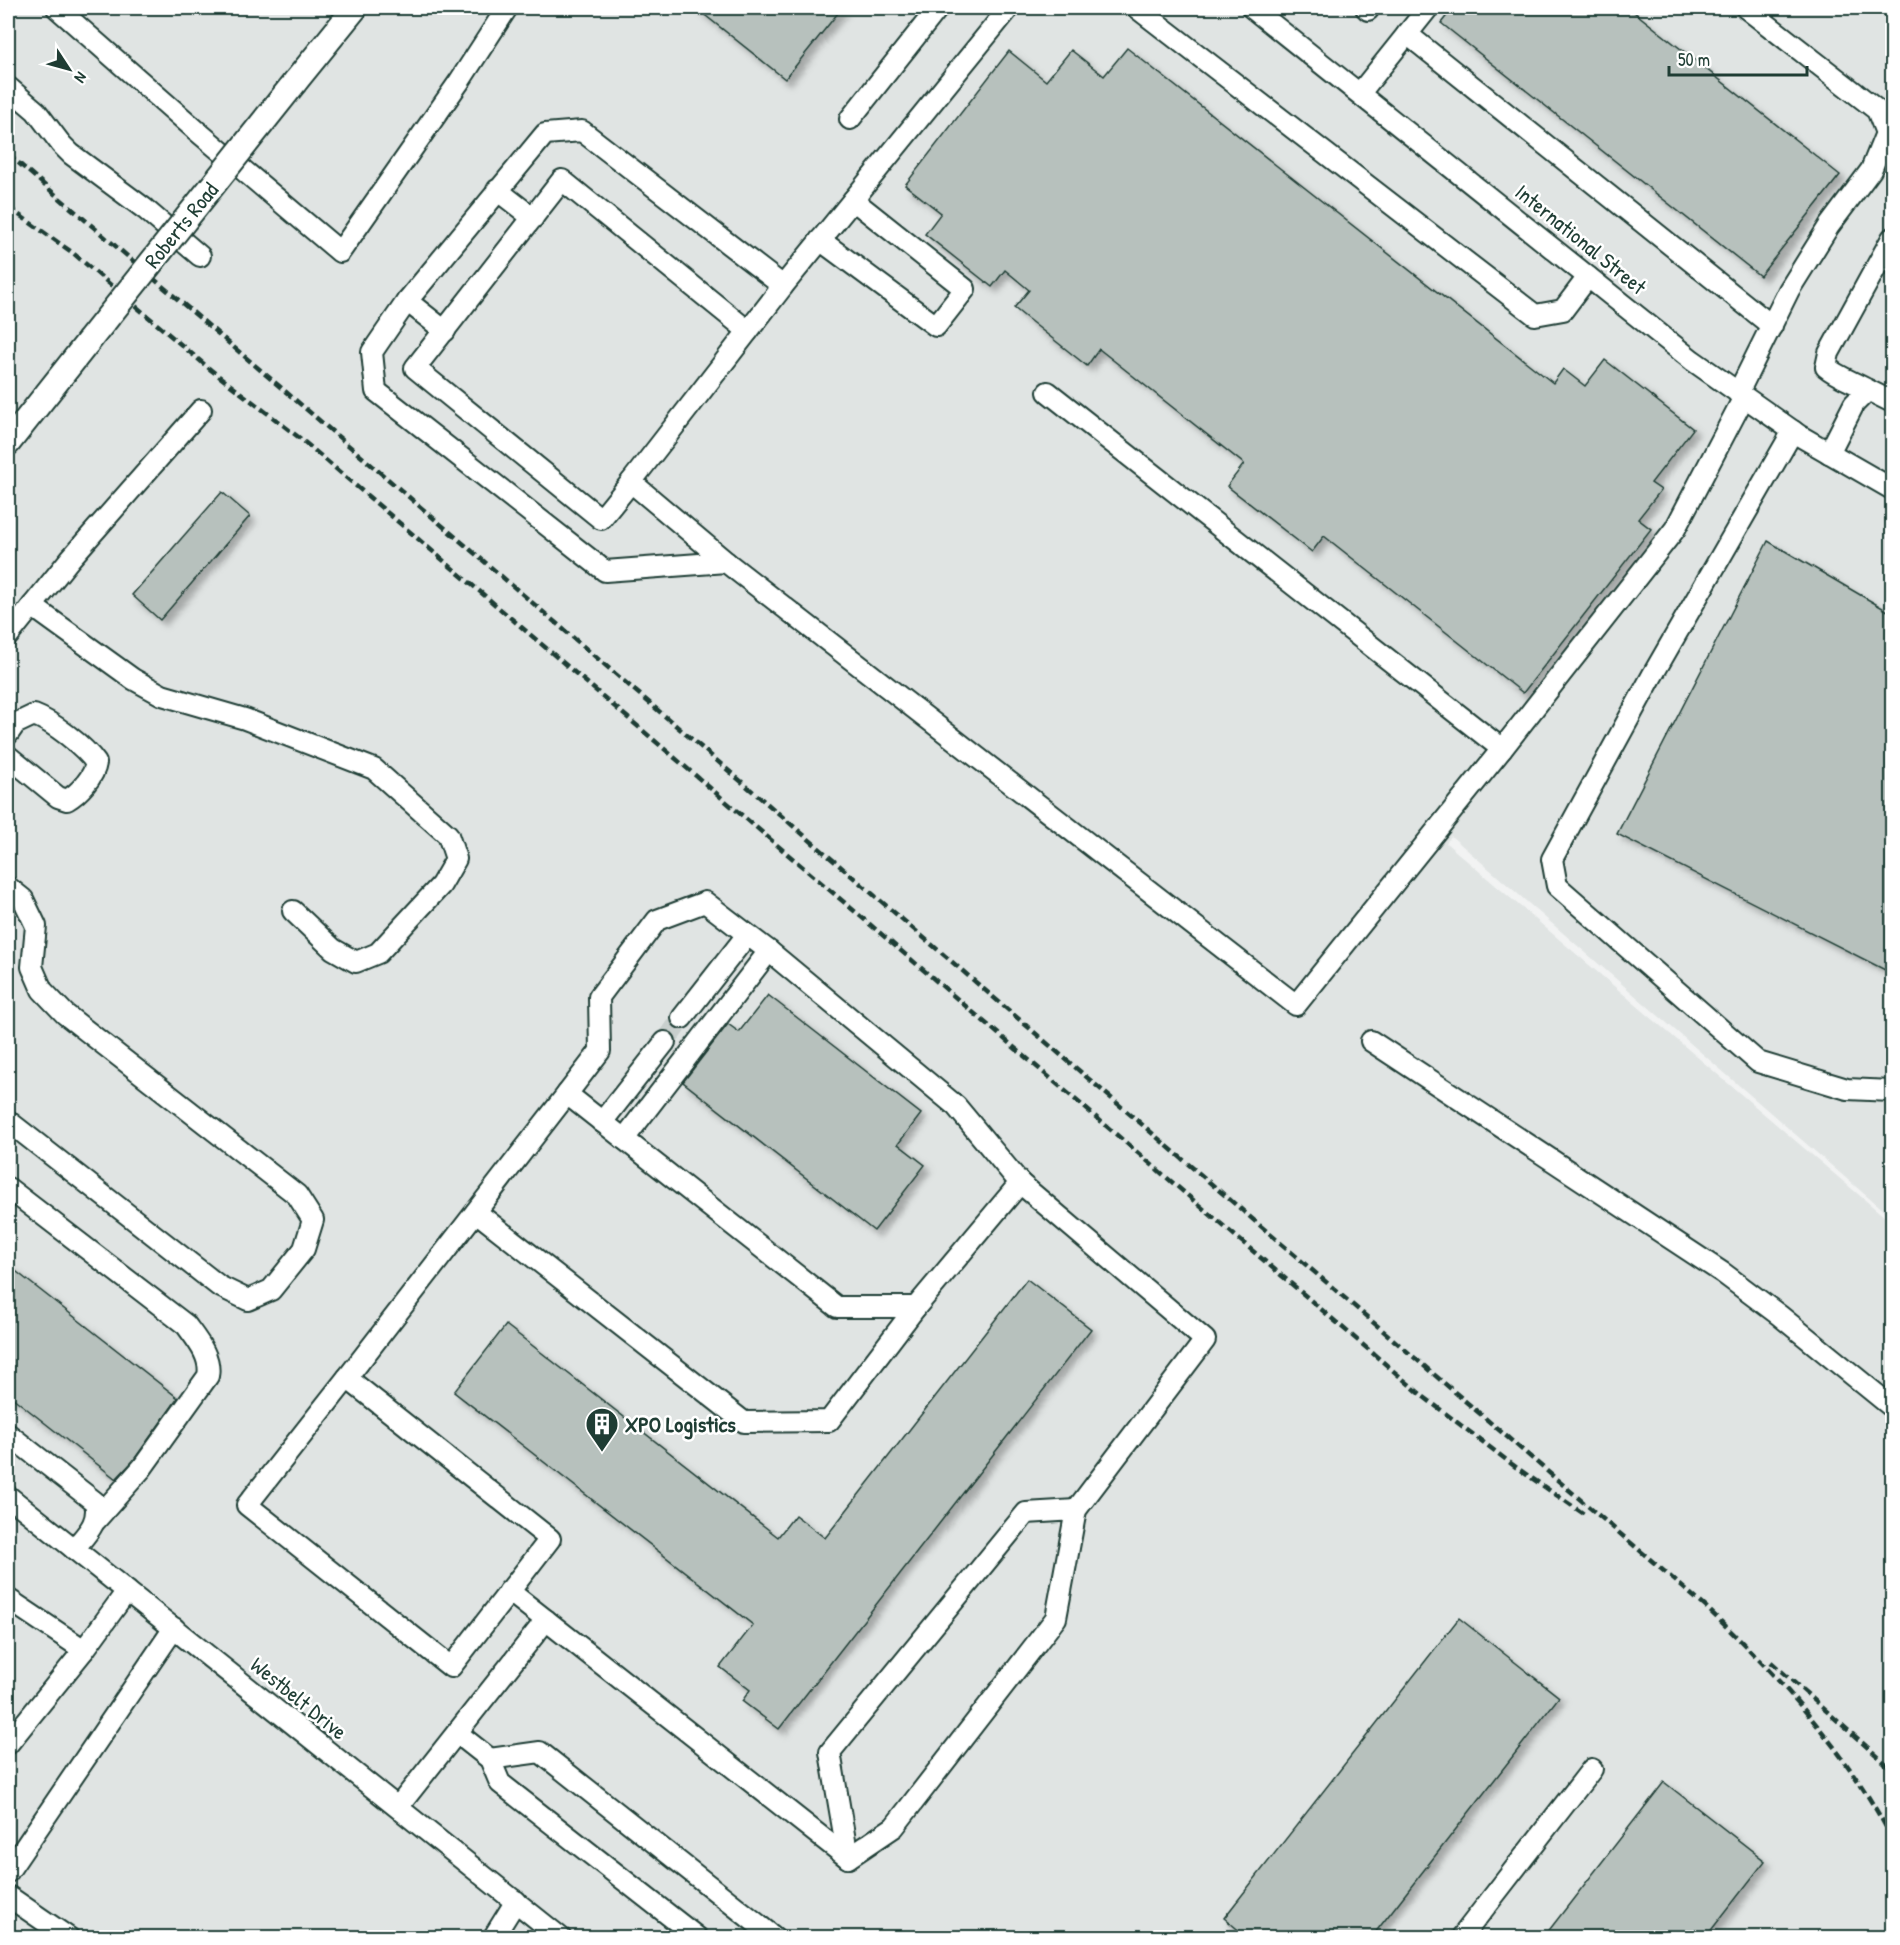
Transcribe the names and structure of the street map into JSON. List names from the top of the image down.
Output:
{
  "streets": {
    "main road": ["Roberts Road"],
    "street": ["International Street", "Westbelt Drive"]
  },
  "places": {
    "building": ["XPO Logistics"]
  },
  "scale_bar": "50 m",
  "north": "bottom right"
}
